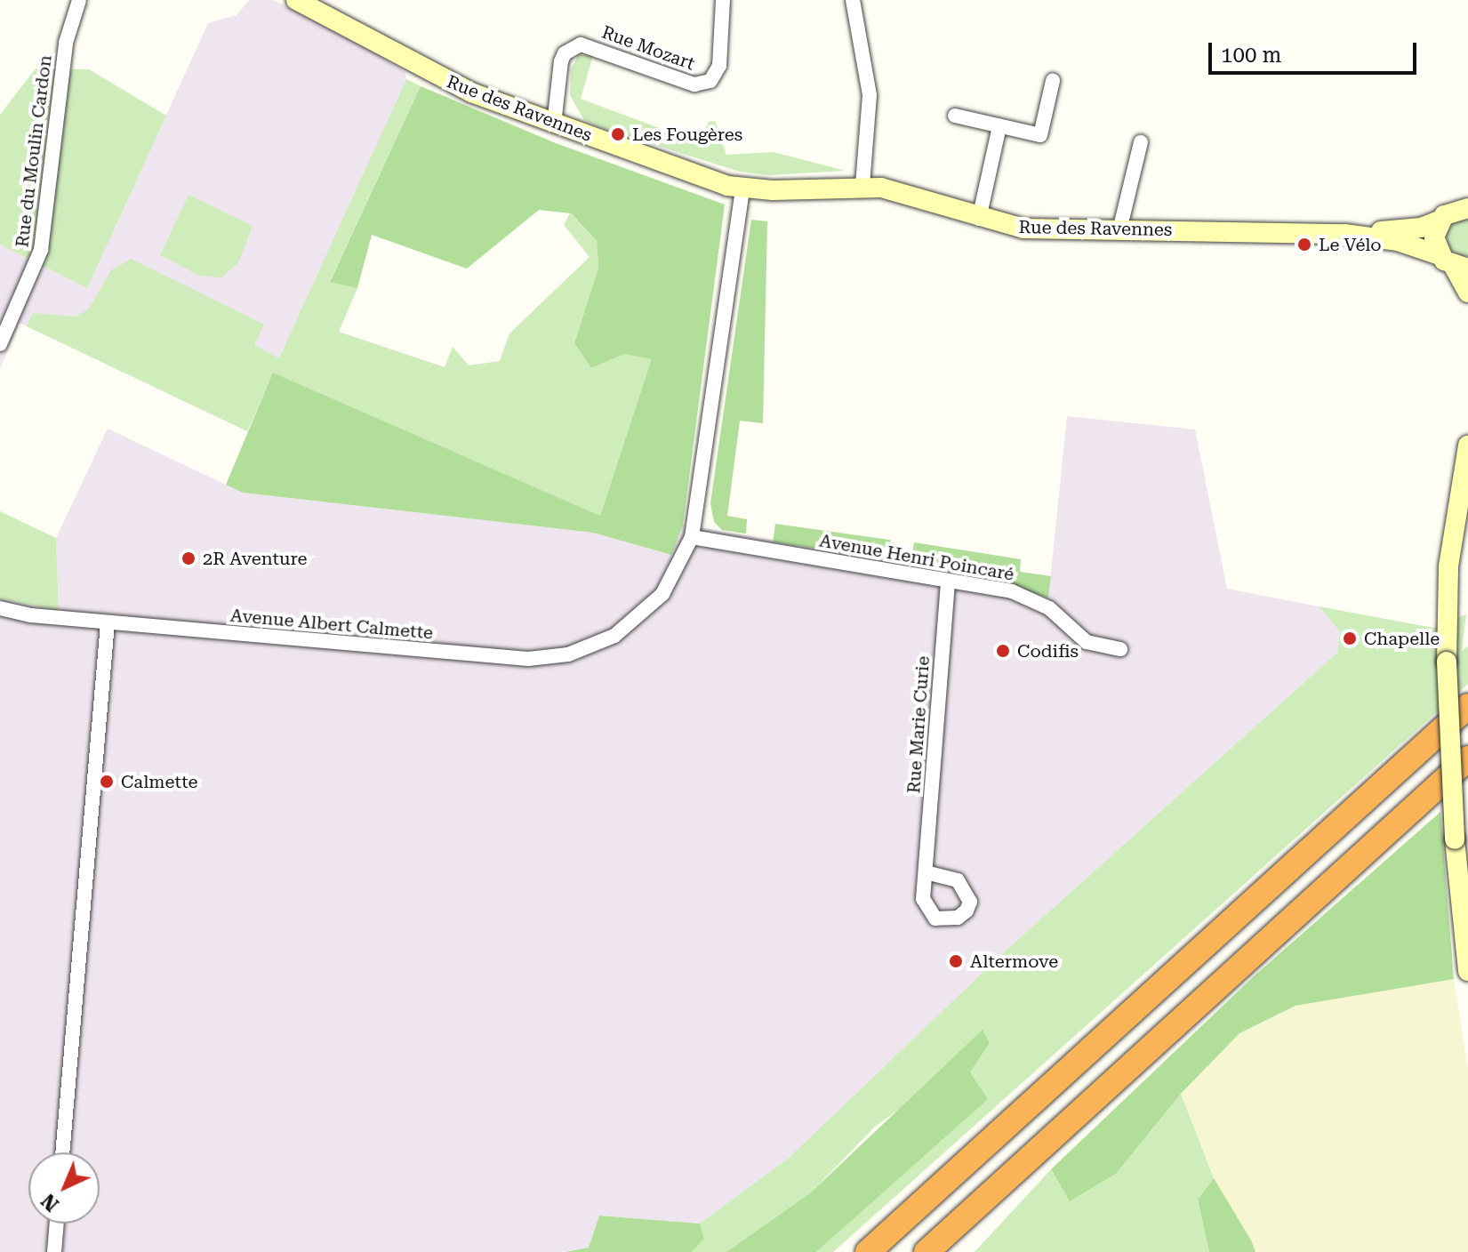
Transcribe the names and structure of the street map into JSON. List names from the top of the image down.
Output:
{
  "streets": {
    "street": [
      "Rue Mozart",
      "Rue des Ravennes",
      "Rue du Moulin Cardon",
      "Avenue Henri Poincaré",
      "Avenue Albert Calmette",
      "Rue Marie Curie"
    ]
  },
  "crossings": [
    ["Rue Mozart", "Rue des Ravennes"],
    ["Rue des Ravennes", "Avenue Albert Calmette"],
    ["Avenue Henri Poincaré", "Avenue Albert Calmette"],
    ["Avenue Henri Poincaré", "Rue Marie Curie"]
  ],
  "places": [
    "Les Fougères",
    "Le Vélo",
    "2R Aventure",
    "Chapelle",
    "Codifis",
    "Calmette",
    "Altermove"
  ],
  "scale_bar": "100 m",
  "north": "bottom left"
}
